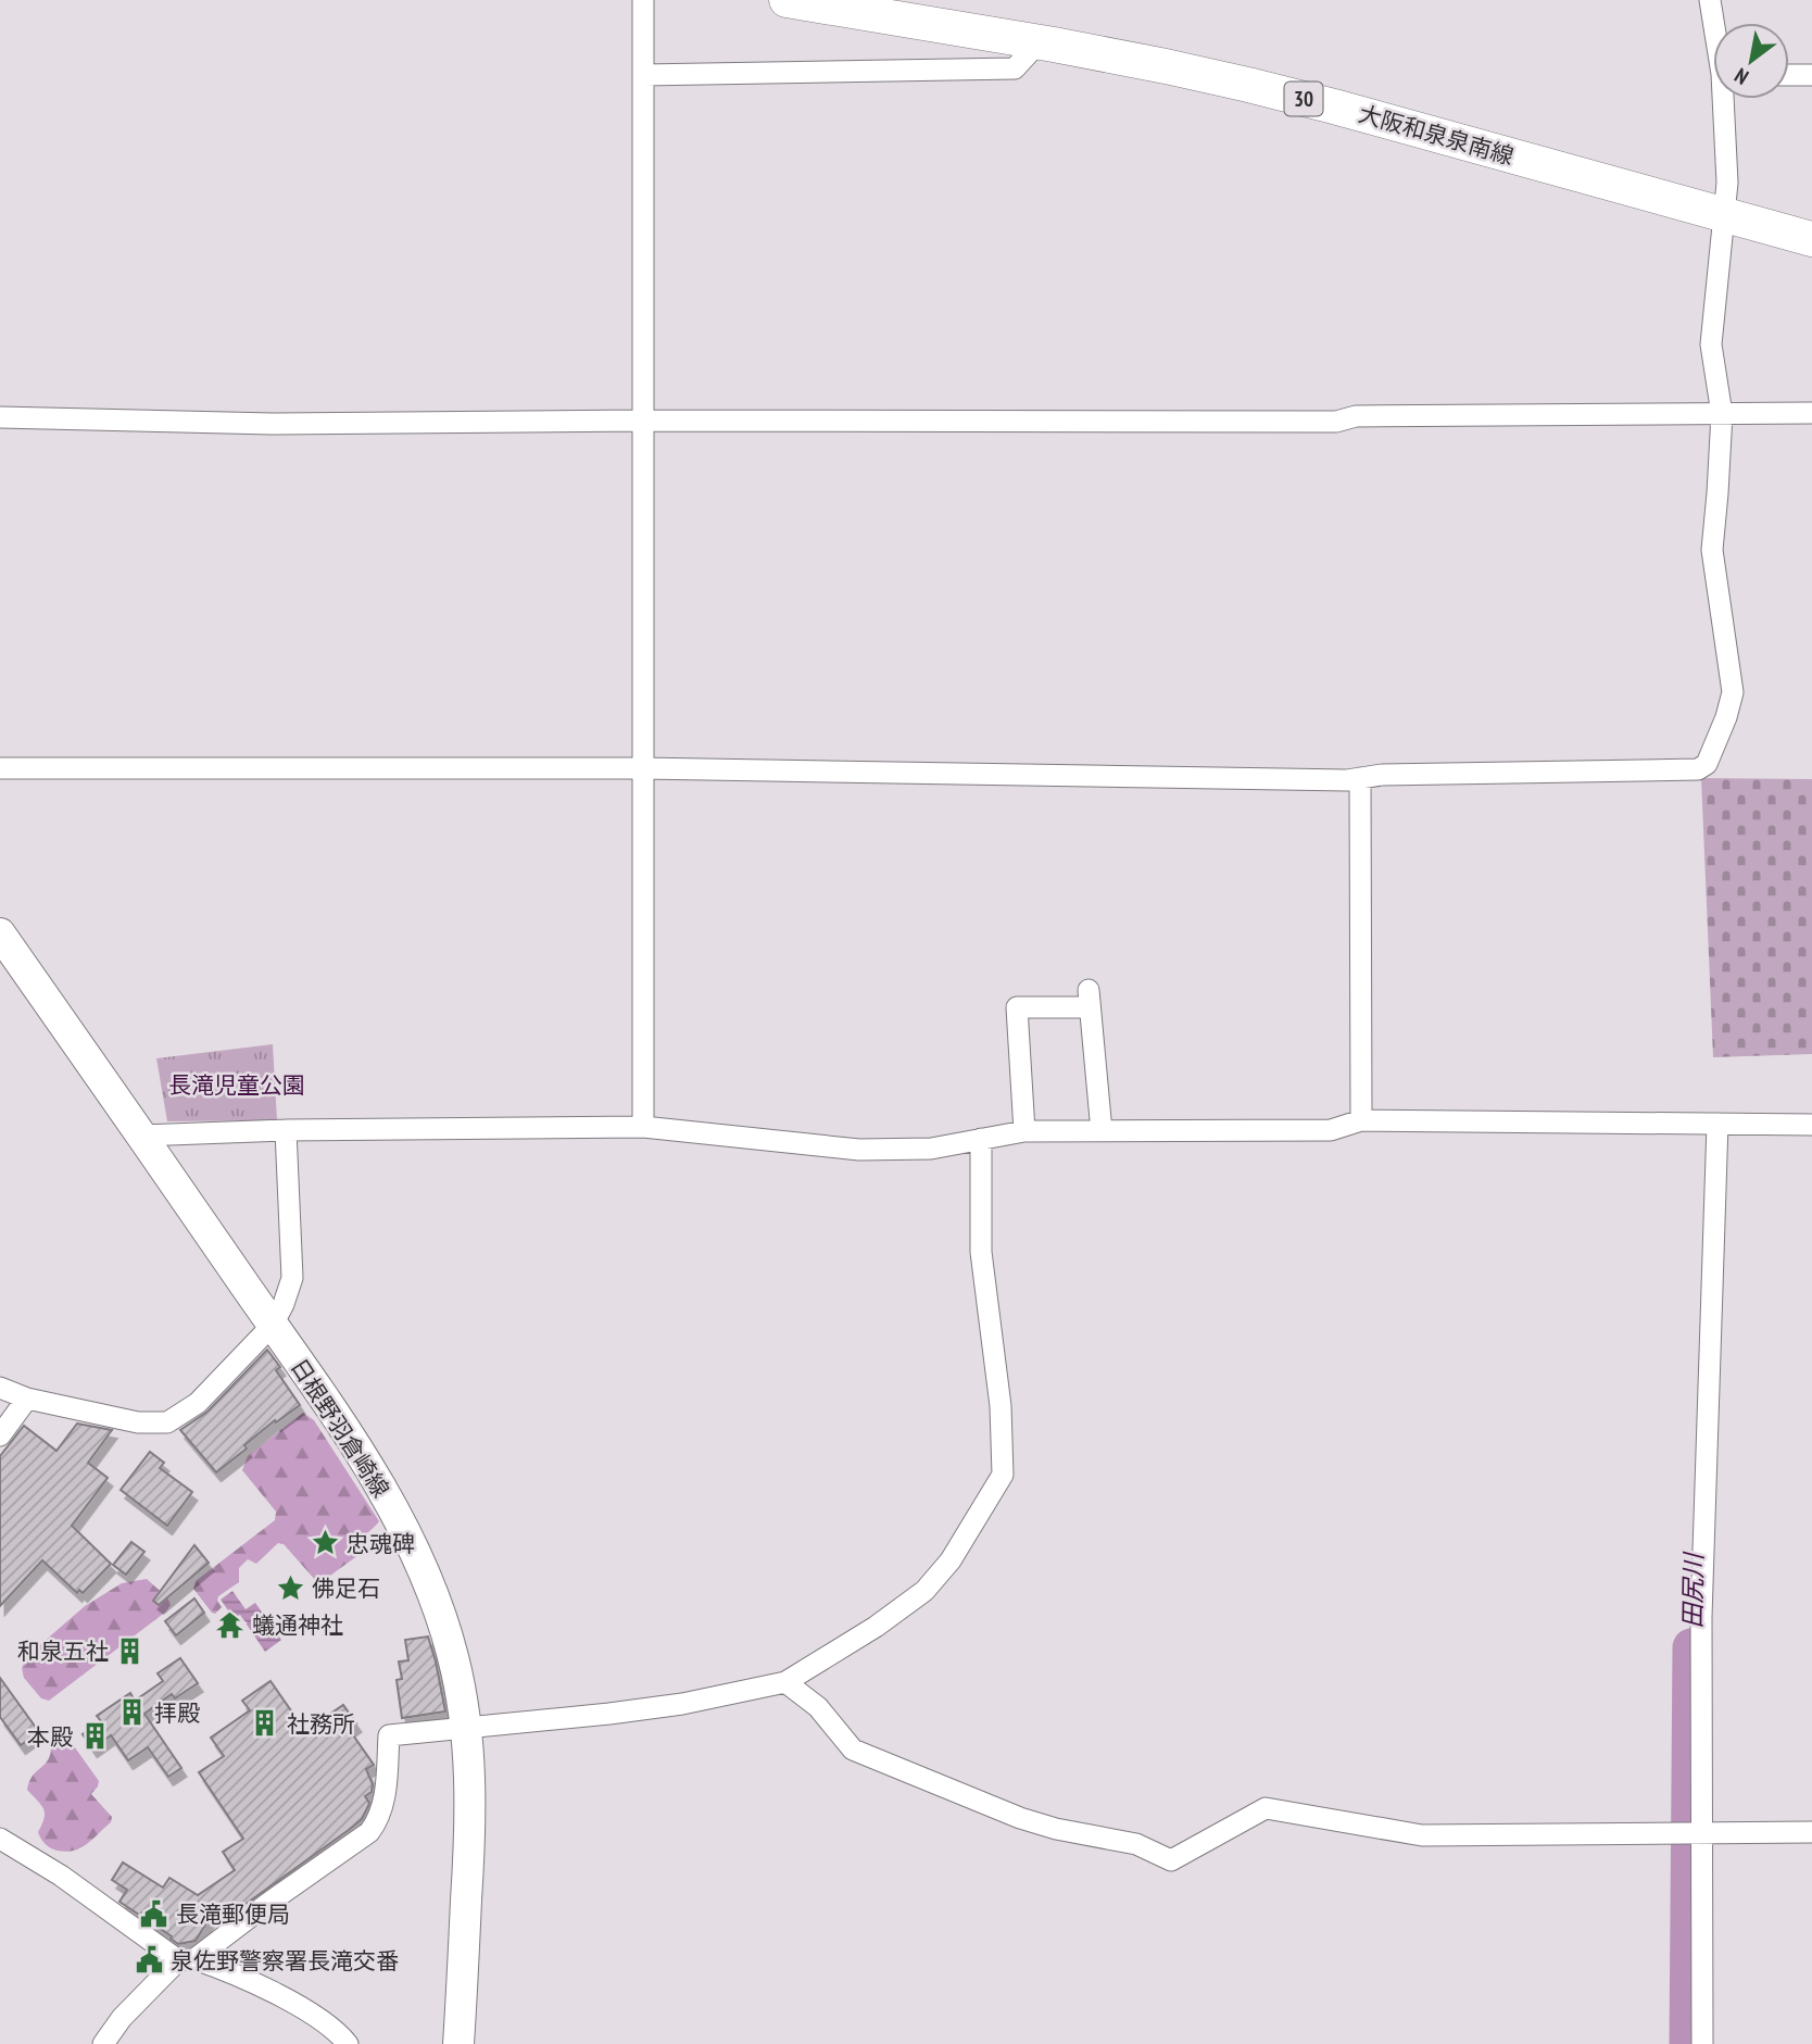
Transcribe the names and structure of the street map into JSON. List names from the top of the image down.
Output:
{
  "streets": {
    "main road": ["30", "大阪和泉泉南線", "日根野羽倉崎線"]
  },
  "water": ["田尻川"],
  "parks": ["長滝児童公園"],
  "places": {
    "place": ["忠魂碑", "佛足石"],
    "temple": ["蟻通神社"],
    "building": [
      "和泉五社",
      "拝殿",
      "社務所",
      "本殿"
    ],
    "public building": ["長滝郵便局", "泉佐野警察署長滝交番"]
  },
  "north": "bottom left"
}
